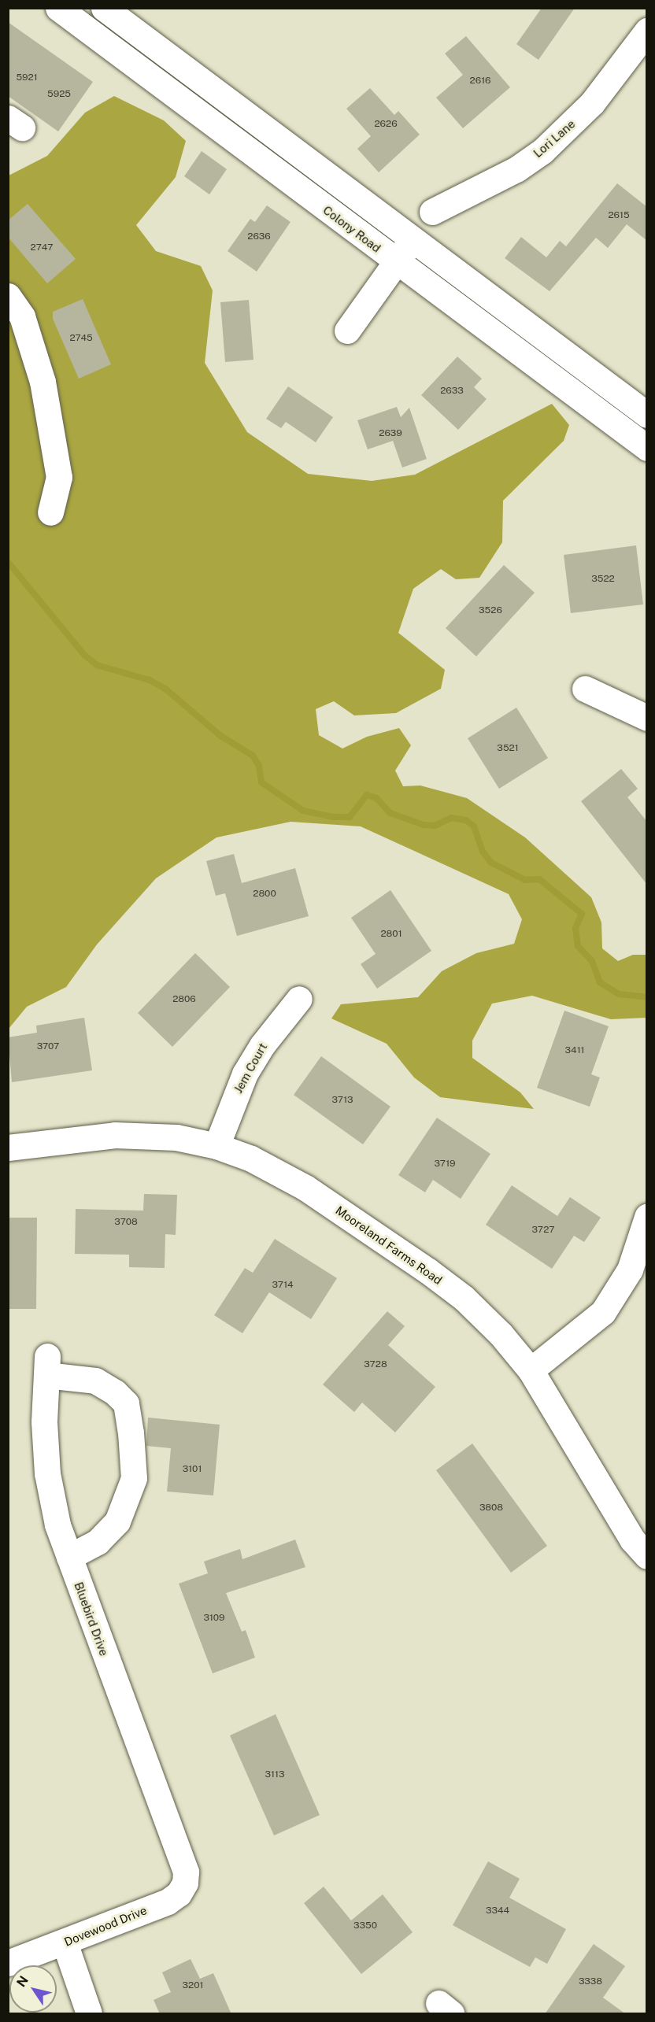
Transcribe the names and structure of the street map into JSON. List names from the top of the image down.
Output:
{
  "streets": {
    "street": [
      "Lori Lane",
      "Colony Road",
      "Jem Court",
      "Mooreland Farms Road",
      "Bluebird Drive",
      "Dovewood Drive"
    ]
  },
  "crossings": [
    ["Jem Court", "Mooreland Farms Road"],
    ["Bluebird Drive", "Dovewood Drive"]
  ],
  "house_numbers": [
    "5921",
    "2616",
    "5925",
    "2626",
    "2615",
    "2636",
    "2747",
    "2745",
    "2633",
    "2639",
    "3522",
    "3526",
    "3521",
    "2800",
    "2801",
    "2806",
    "3707",
    "3411",
    "3713",
    "3719",
    "3708",
    "3727",
    "3714",
    "3728",
    "3101",
    "3808",
    "3109",
    "3113",
    "3344",
    "3350",
    "3338",
    "3201"
  ],
  "north": "top left"
}
